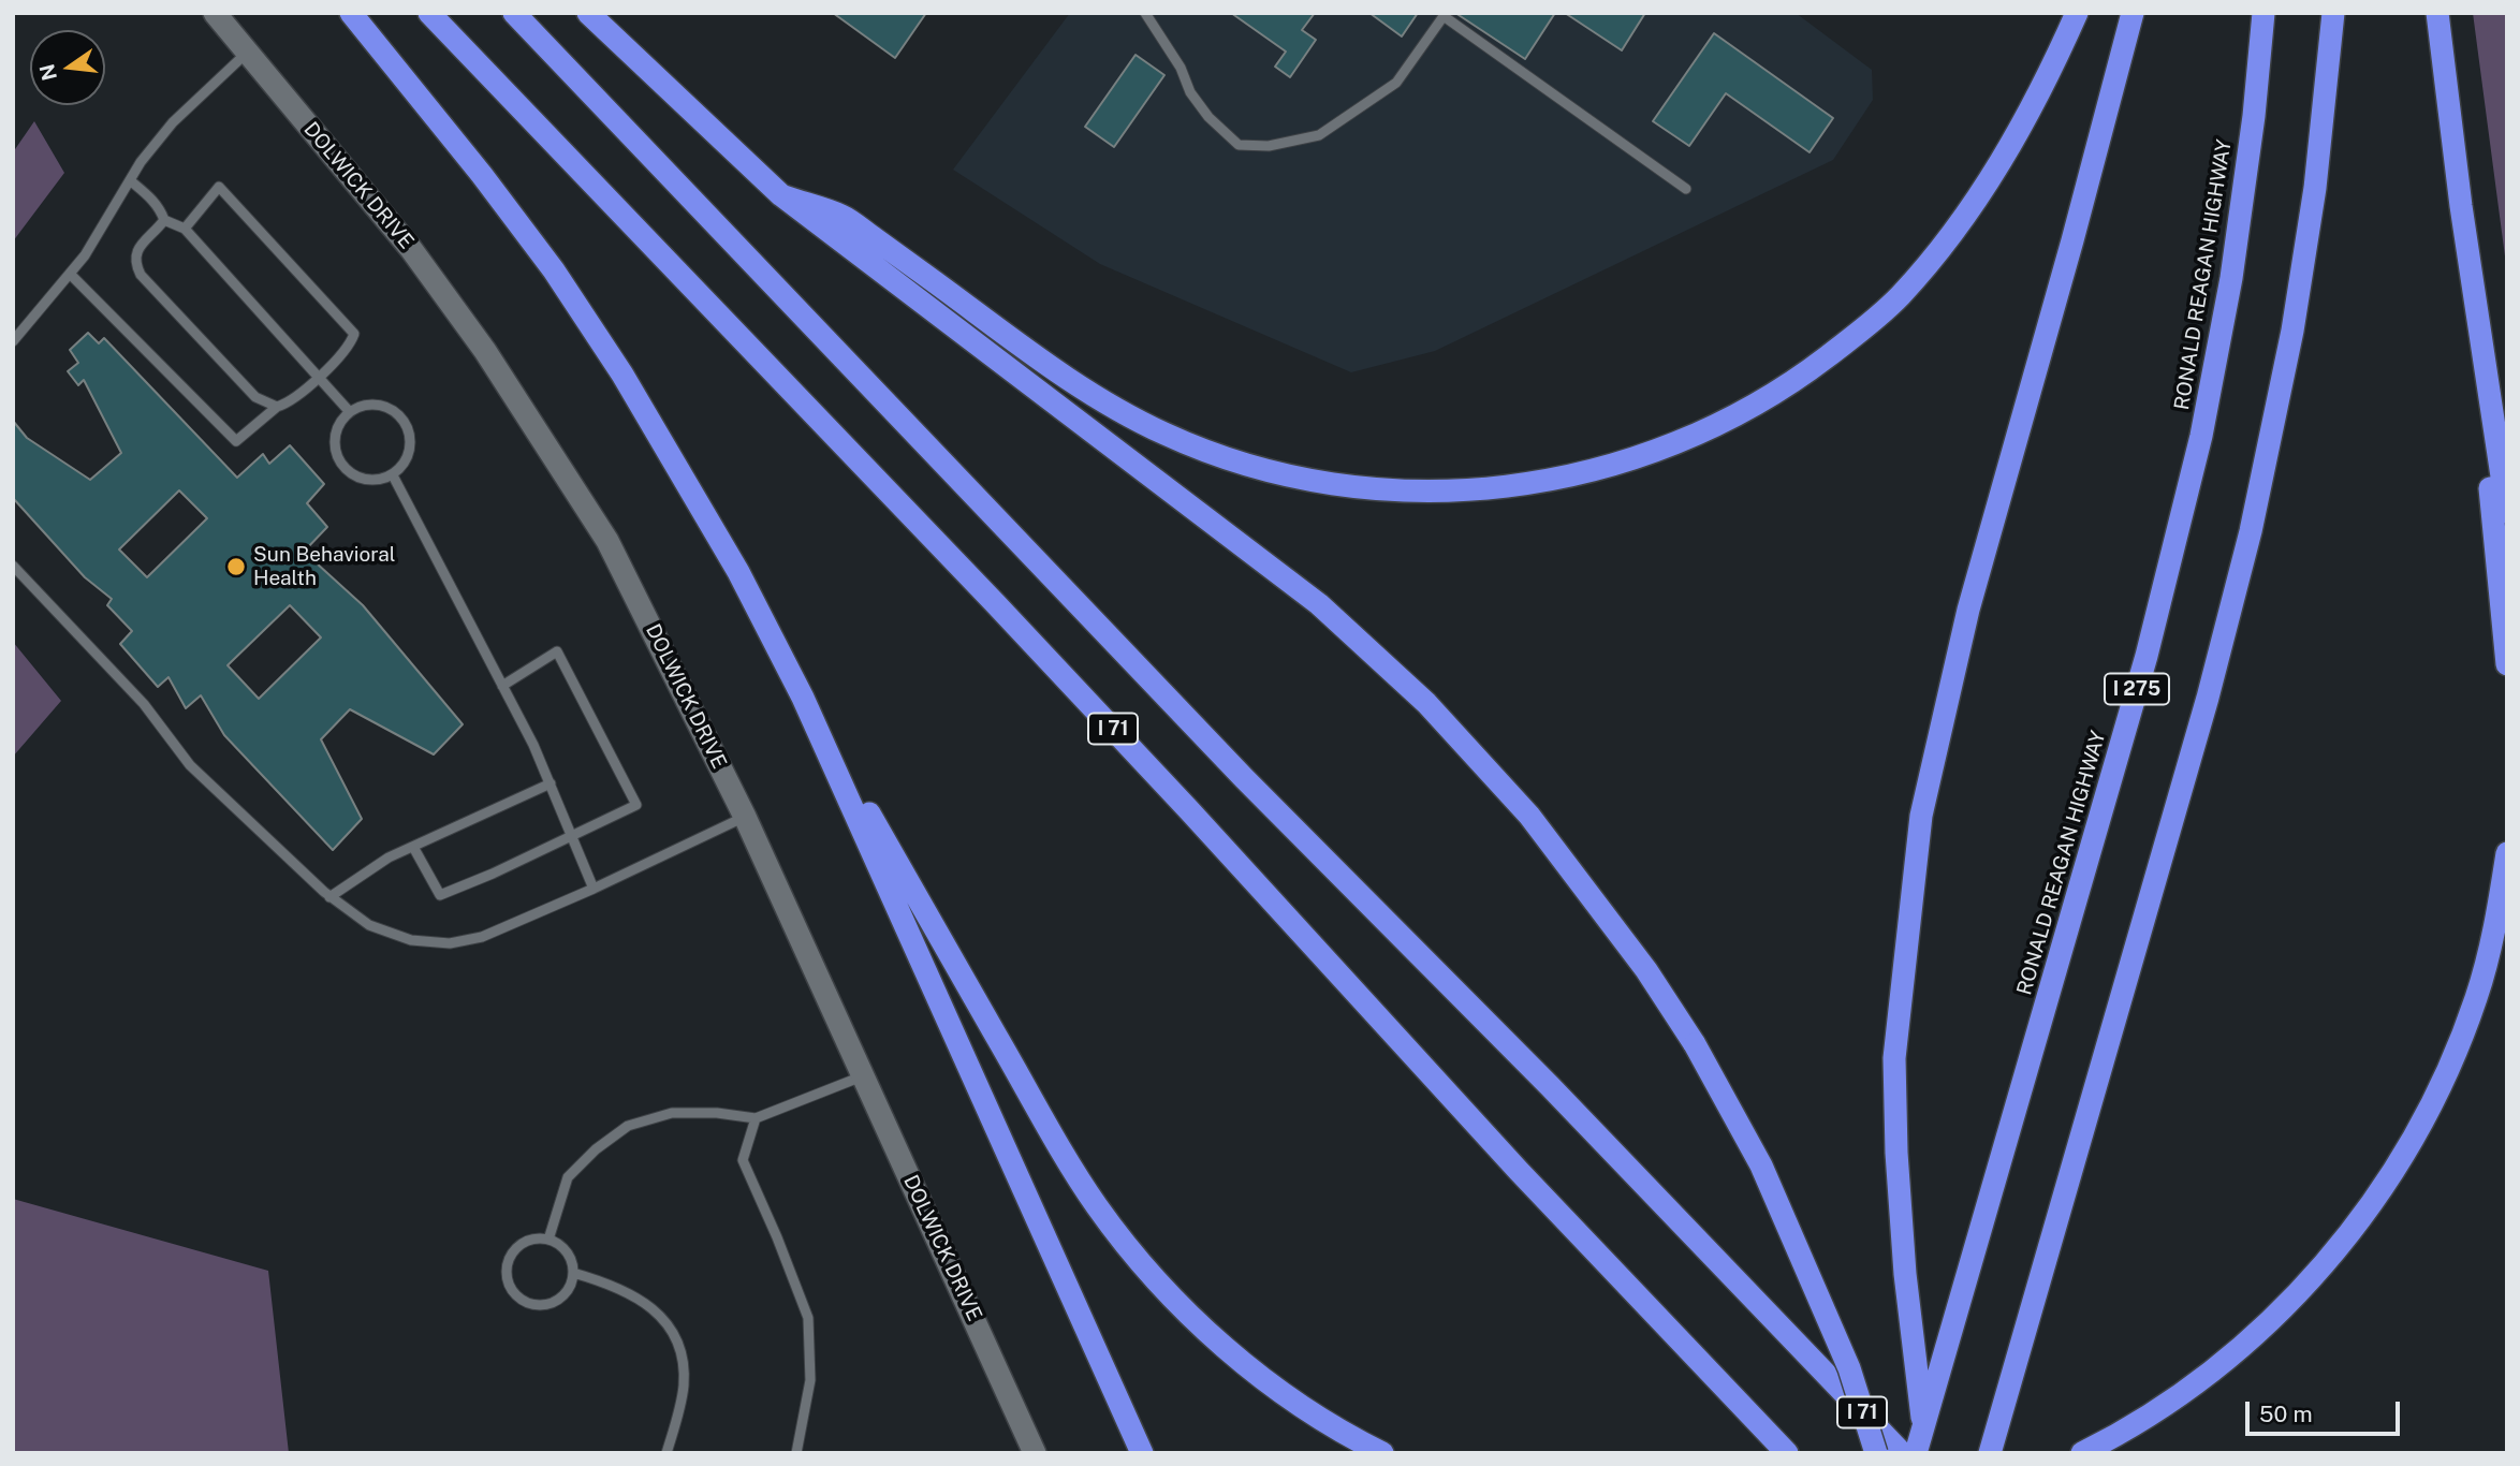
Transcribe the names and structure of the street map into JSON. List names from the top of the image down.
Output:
{
  "streets": {
    "highway": ["RONALD REAGAN HIGHWAY", "I 275", "I 71"],
    "main road": ["DOLWICK DRIVE"]
  },
  "places": ["Sun Behavioral Health"],
  "scale_bar": "50 m",
  "north": "left"
}
